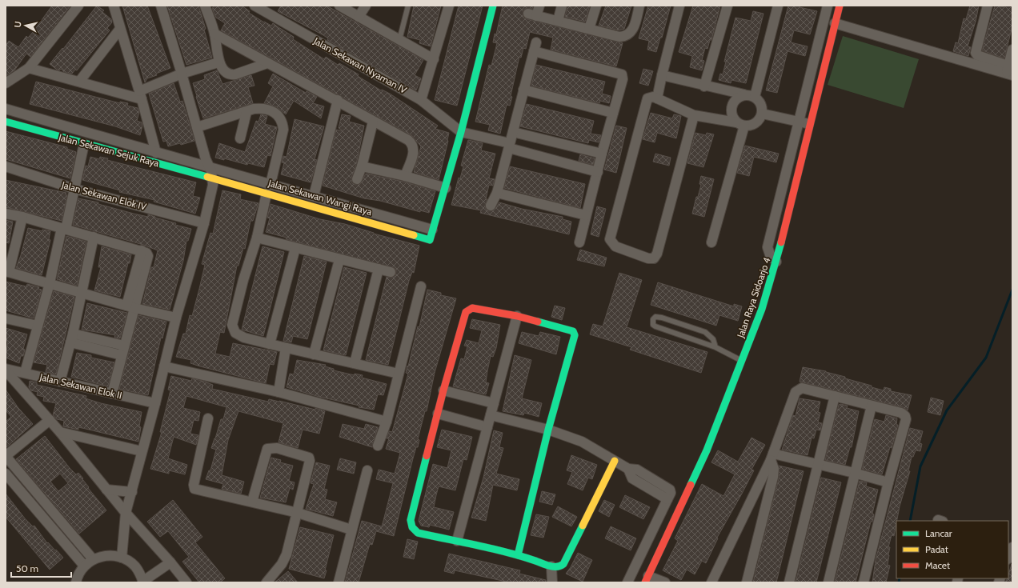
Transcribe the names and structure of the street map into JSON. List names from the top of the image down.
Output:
{
  "streets": {
    "street": [
      "Jalan Sekawan Nyaman IV",
      "Jalan Sekawan Sejuk Raya",
      "Jalan Sekawan Elok IV",
      "Jalan Sekawan Wangi Raya",
      "Jalan Raya Sidoarjo 4",
      "Jalan Sekawan Elok II"
    ]
  },
  "crossings": [
    ["Jalan Sekawan Sejuk Raya", "Jalan Sekawan Wangi Raya"]
  ],
  "legend": ["Lancar", "Padat", "Macet"],
  "scale_bar": "50 m",
  "north": "left"
}
